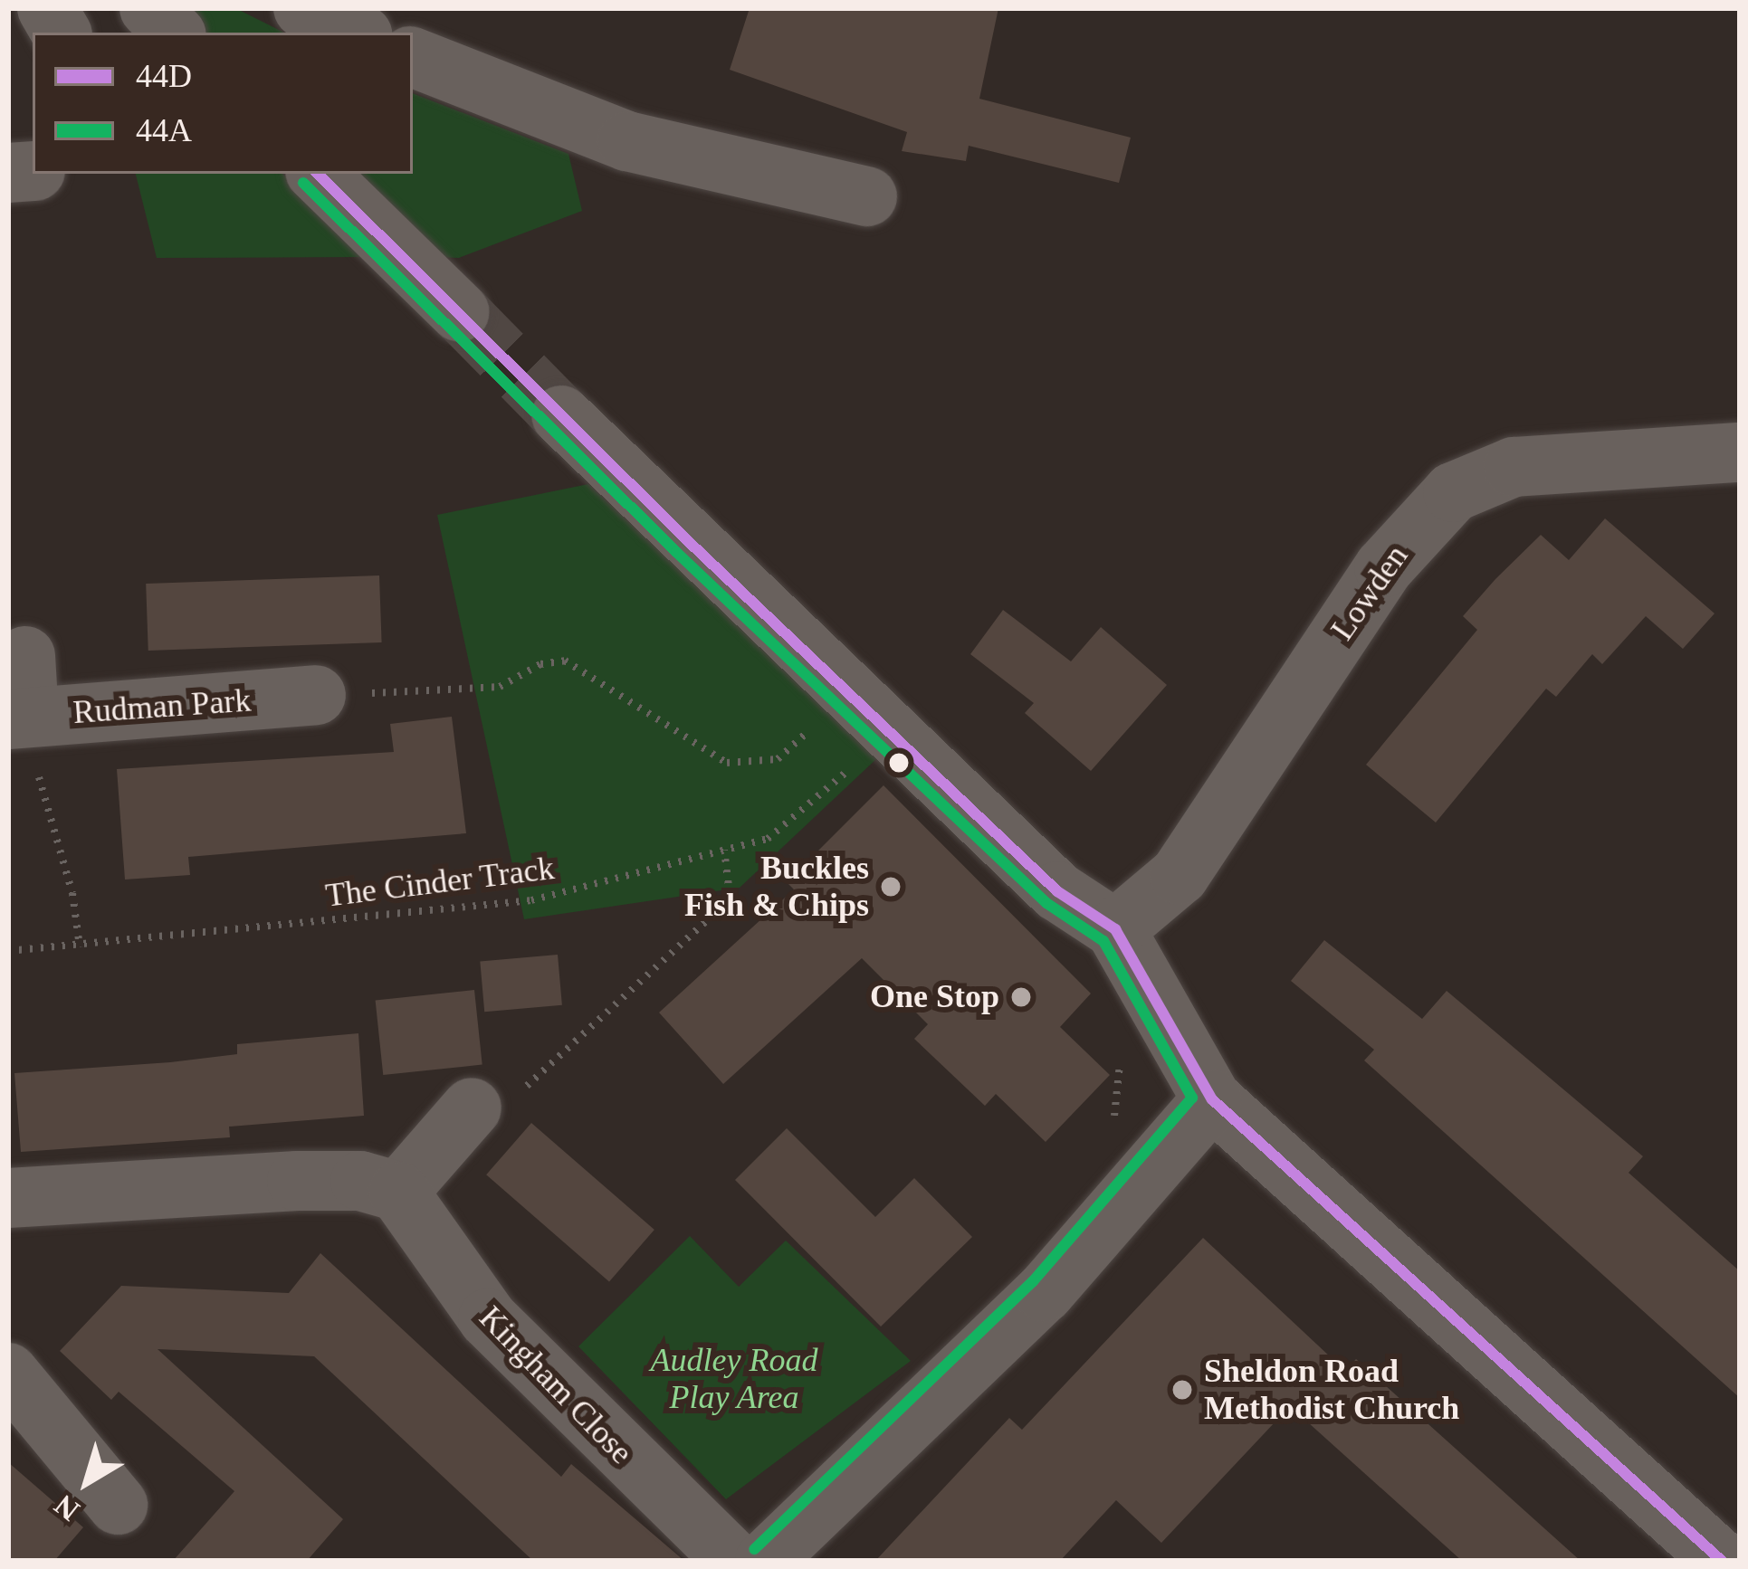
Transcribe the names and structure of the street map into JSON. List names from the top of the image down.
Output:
{
  "streets": {
    "street": ["Lowden", "Rudman Park", "Kingham Close"],
    "path": ["The Cinder Track"]
  },
  "parks": ["Audley Road Play Area"],
  "places": ["Buckles Fish & Chips", "One Stop", "Sheldon Road Methodist Church"],
  "lines": ["transit line 44D", "transit line 44A"],
  "legend": ["44D", "44A"],
  "north": "bottom left"
}
